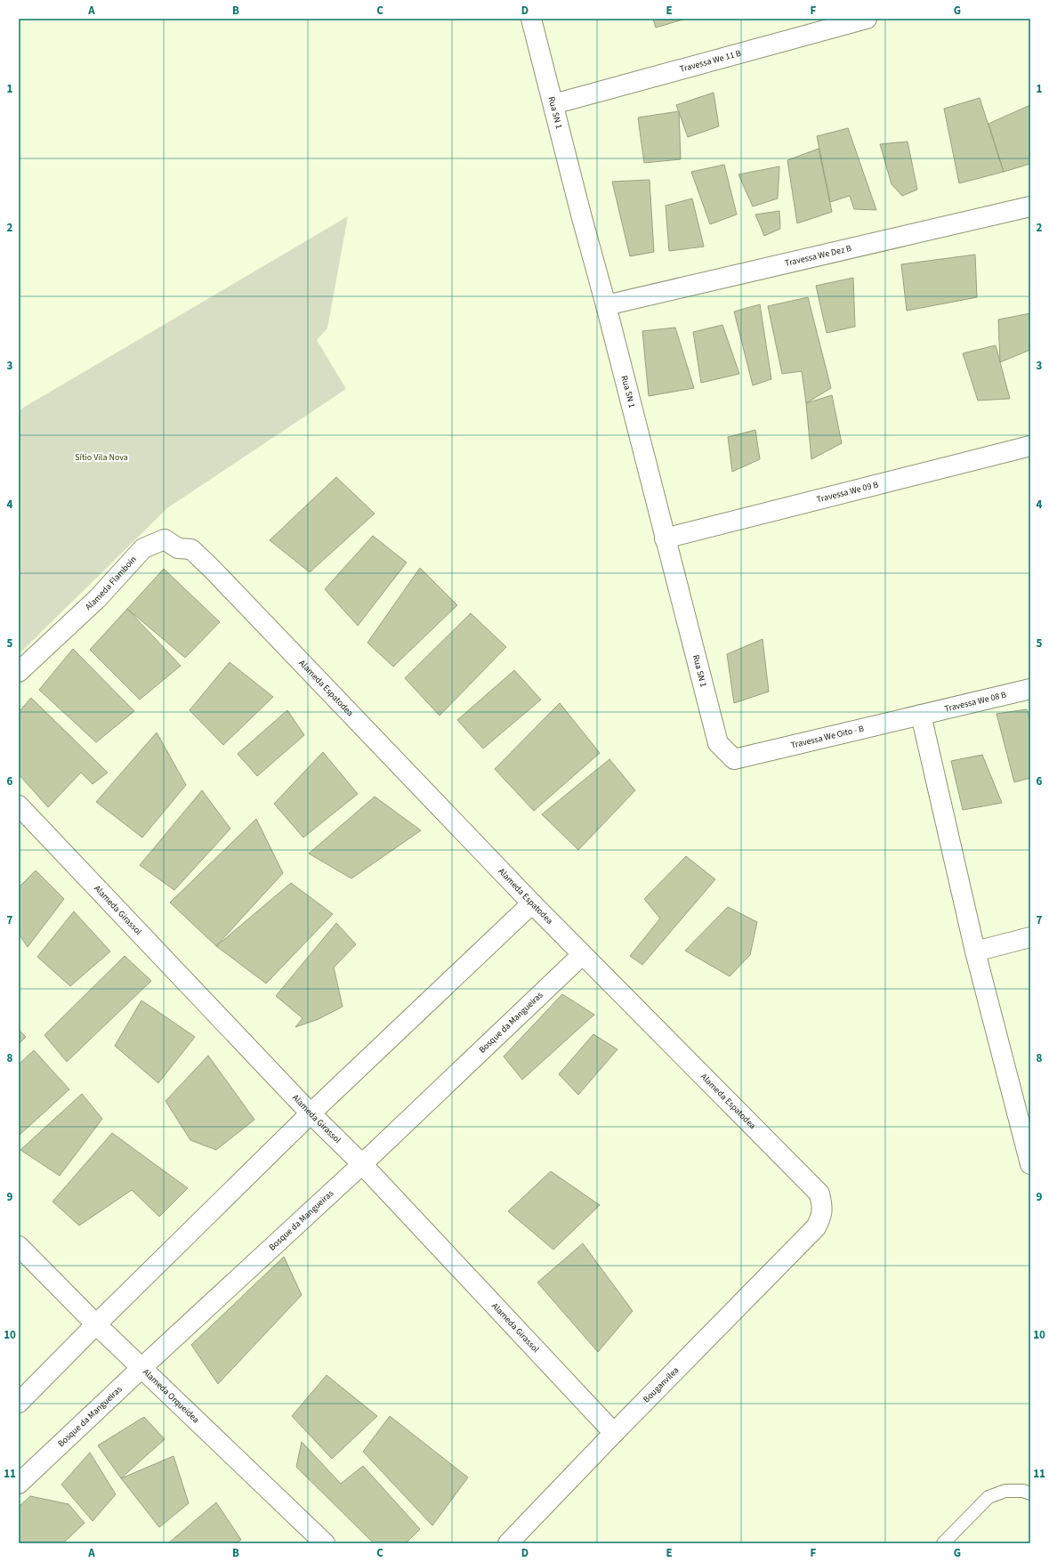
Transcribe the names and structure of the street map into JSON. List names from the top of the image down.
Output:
{
  "streets": {
    "street": [
      "Travessa We 11 B",
      "Rua SN 1",
      "Travessa We Dez B",
      "Travessa We 09 B",
      "Alameda Flamboin",
      "Alameda Espatodea",
      "Travessa We 08 B",
      "Travessa We Oito - B",
      "Alameda Girassol",
      "Bosque da Mangueiras",
      "Bouganvilea",
      "Alameda Orqueidea"
    ]
  },
  "crossings": [
    ["Travessa We 11 B", "Rua SN 1"],
    ["Rua SN 1", "Travessa We Dez B"],
    ["Rua SN 1", "Travessa We 09 B"],
    ["Rua SN 1", "Travessa We Oito - B"],
    ["Alameda Flamboin", "Alameda Espatodea"],
    ["Alameda Espatodea", "Bosque da Mangueiras"],
    ["Alameda Espatodea", "Bouganvilea"],
    ["Travessa We 08 B", "Travessa We Oito - B"],
    ["Alameda Girassol", "Bosque da Mangueiras"],
    ["Alameda Girassol", "Bouganvilea"],
    ["Bosque da Mangueiras", "Alameda Orqueidea"]
  ],
  "parks": ["Sítio Vila Nova"],
  "grid": {
    "columns": [
      "A",
      "B",
      "C",
      "D",
      "E",
      "F",
      "G"
    ],
    "rows": [
      "1",
      "2",
      "3",
      "4",
      "5",
      "6",
      "7",
      "8",
      "9",
      "10",
      "11"
    ]
  }
}
